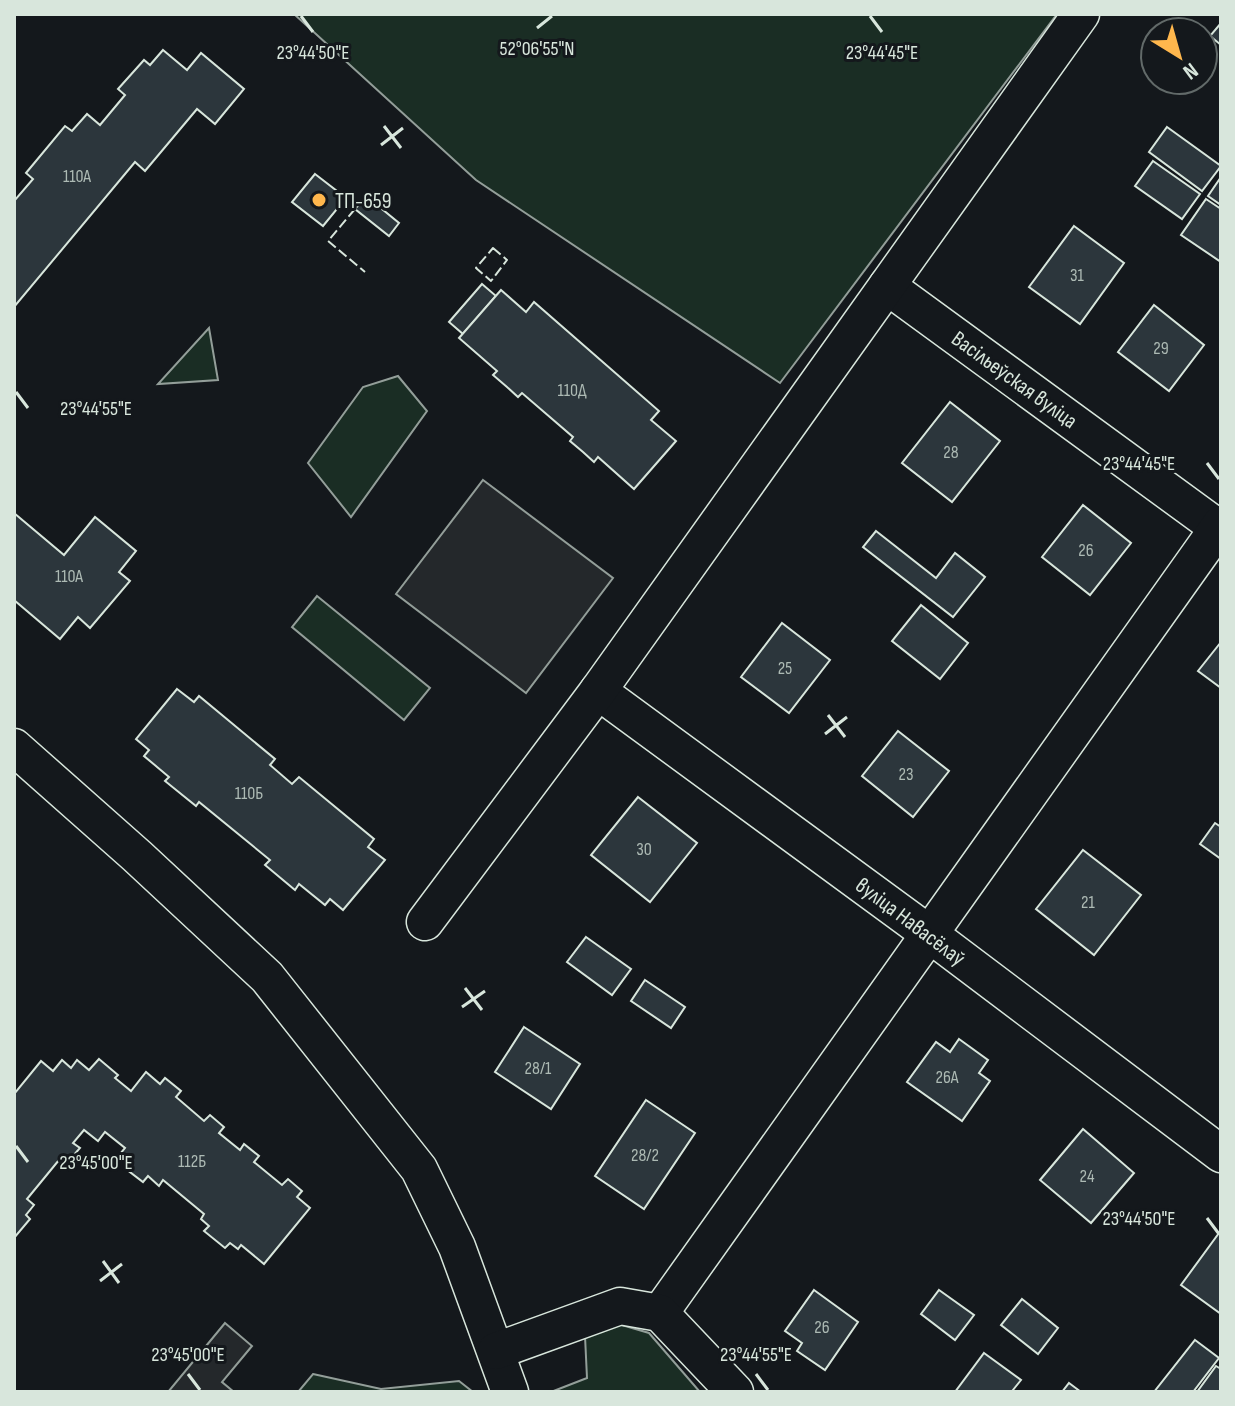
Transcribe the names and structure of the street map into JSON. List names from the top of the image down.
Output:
{
  "streets": {
    "street": ["Васільеўская вуліца", "вуліца Навасёлаў"]
  },
  "places": ["ТП-659"],
  "house_numbers": [
    "110А",
    "31",
    "29",
    "110Д",
    "28",
    "26",
    "110А",
    "25",
    "23",
    "110Б",
    "30",
    "21",
    "28/1",
    "26А",
    "28/2",
    "112Б",
    "24",
    "26"
  ],
  "north": "bottom right",
  "coordinates": [
    "52°06'55\"N",
    "23°44'50\"E",
    "23°44'45\"E",
    "23°44'55\"E",
    "23°45'00\"E"
  ]
}
